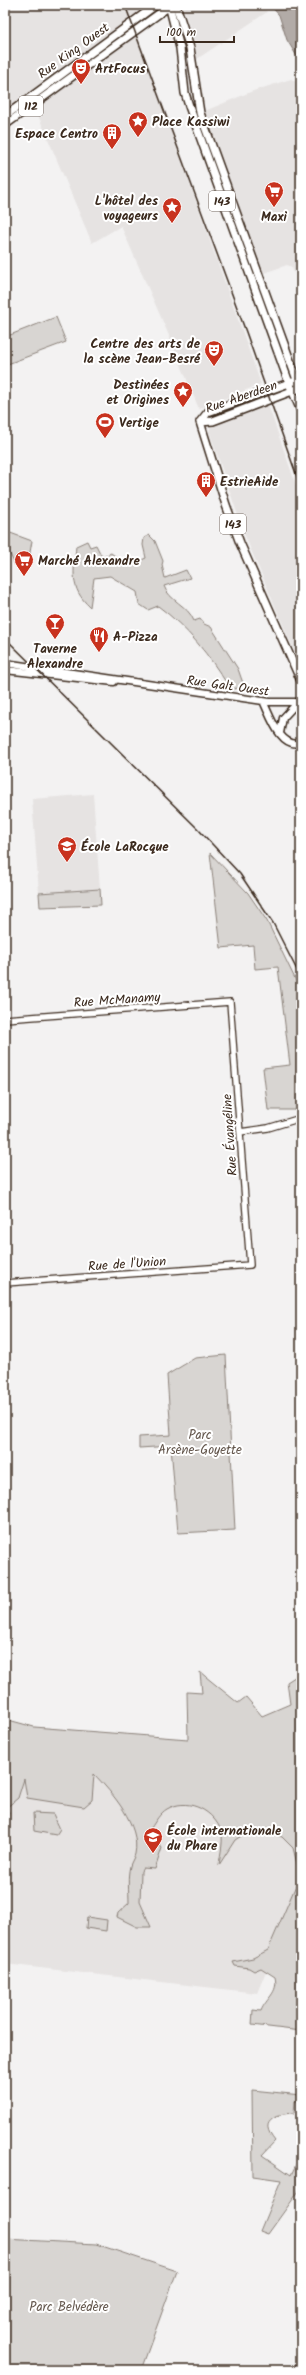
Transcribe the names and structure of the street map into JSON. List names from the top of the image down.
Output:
{
  "streets": {
    "main road": [
      "Rue King Ouest",
      "112",
      "143",
      "Rue Aberdeen",
      "Rue Galt Ouest"
    ],
    "street": ["Rue McManamy", "Rue Évangéline", "Rue de l'Union"]
  },
  "crossings": [
    ["Rue King Ouest", "143"],
    ["143", "Rue Aberdeen"],
    ["Rue McManamy", "Rue Évangéline"],
    ["Rue Évangéline", "Rue de l'Union"]
  ],
  "parks": ["Parc Arsène-Goyette", "Parc Belvédère"],
  "places": {
    "theatre": ["ArtFocus", "Centre des arts de la scène Jean-Besré"],
    "place": ["Place Kassiwi", "L'hôtel des voyageurs", "Destinées et Origines"],
    "building": ["Espace Centro", "EstrieAide"],
    "supermarket": ["Maxi", "Marché Alexandre"],
    "sports": ["Vertige"],
    "bar": ["Taverne Alexandre"],
    "restaurant": ["A-Pizza"],
    "school or university": ["École LaRocque", "École internationale du Phare"]
  },
  "scale_bar": "100 m"
}
